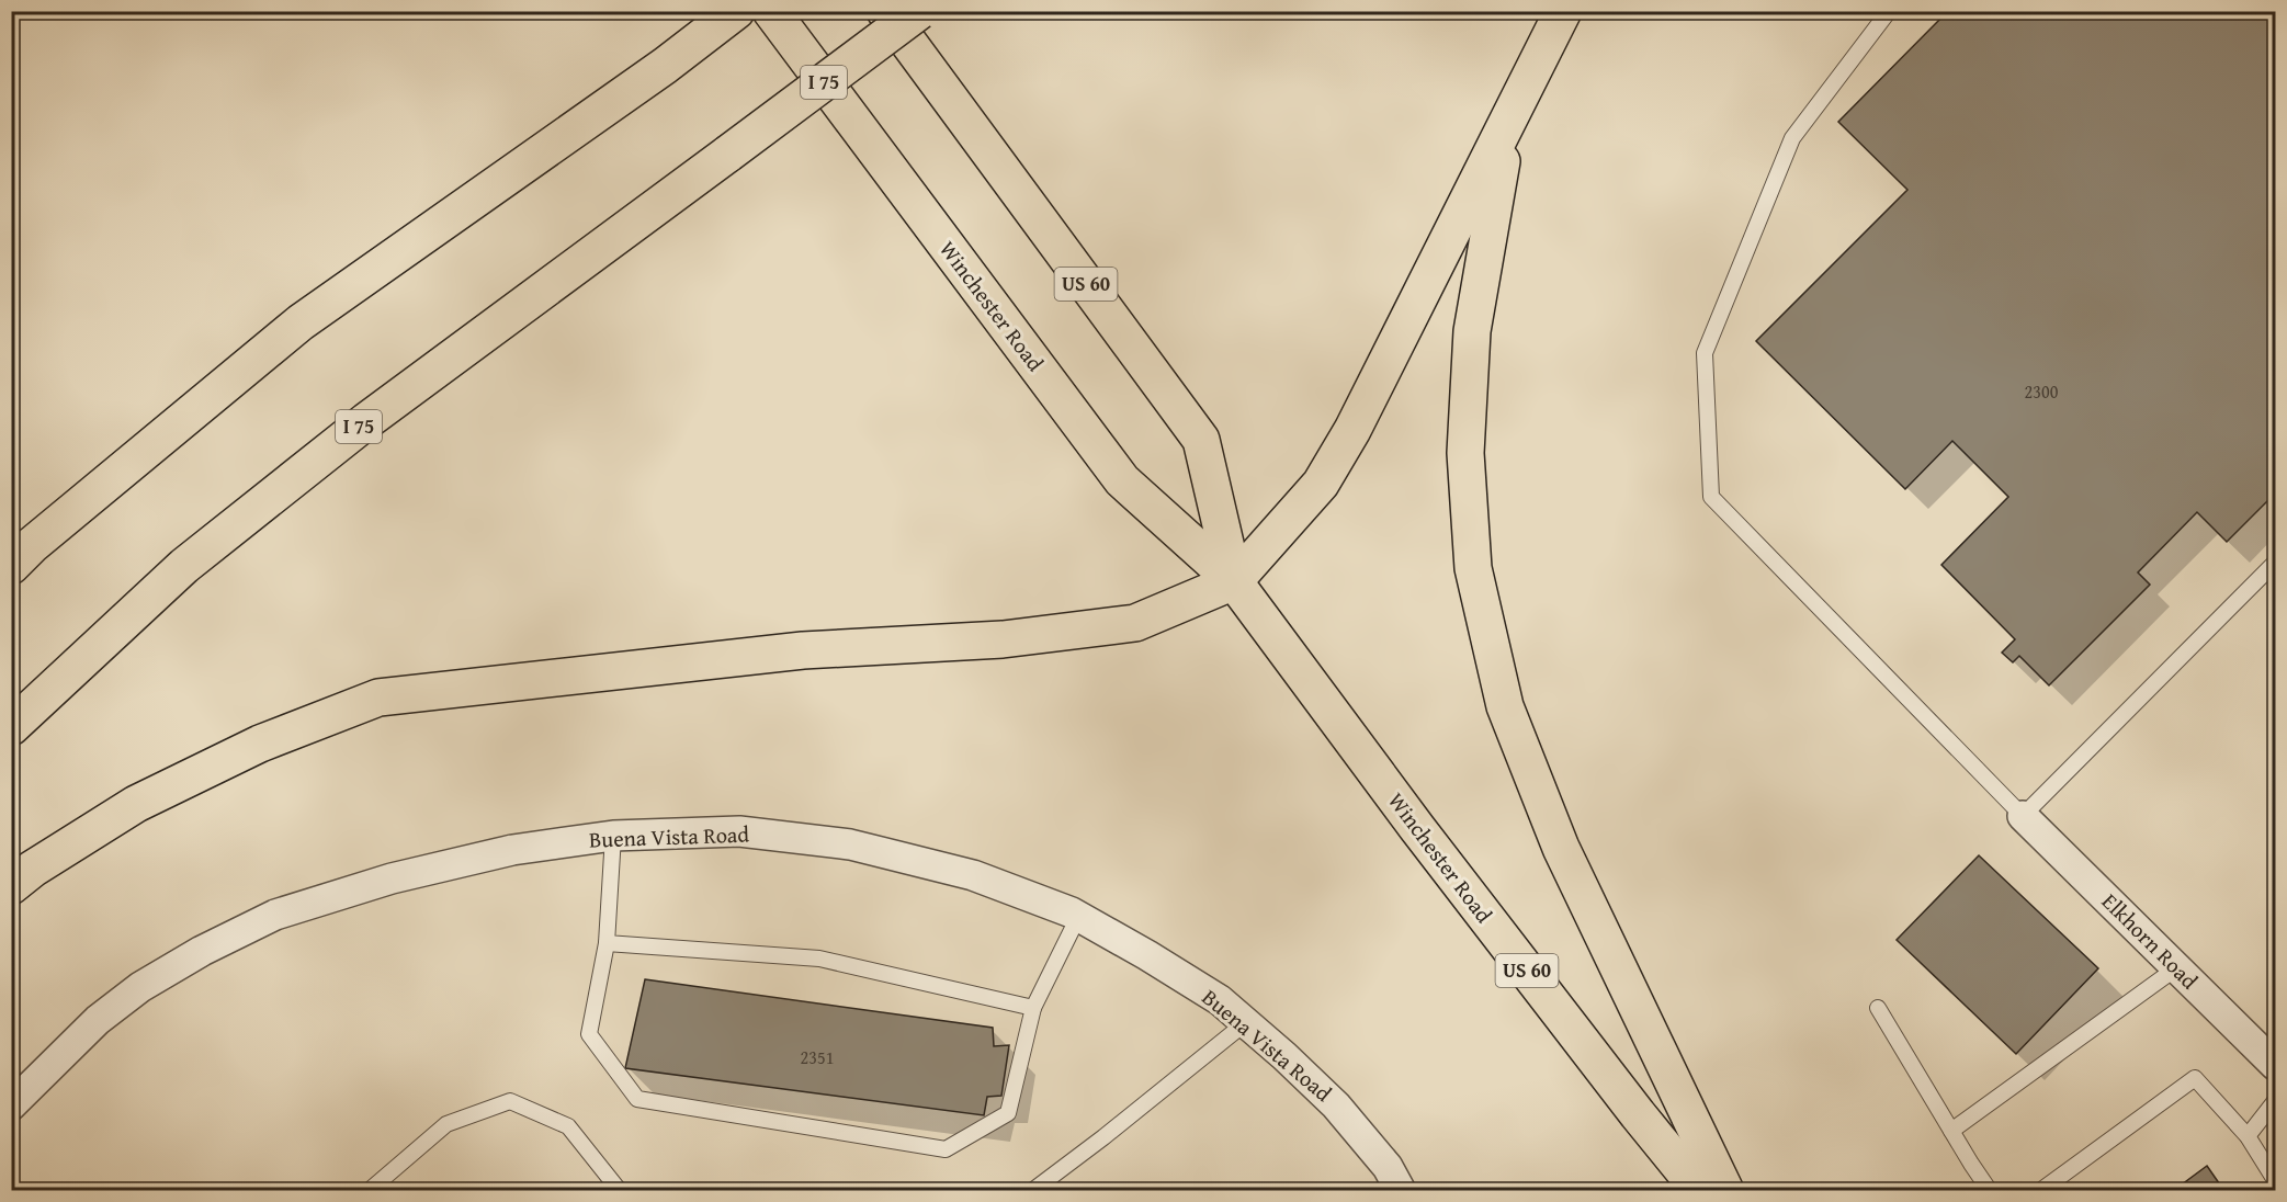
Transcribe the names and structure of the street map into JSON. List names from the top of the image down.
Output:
{
  "streets": {
    "highway": ["I 75", "US 60", "Winchester Road"],
    "street": ["Buena Vista Road", "Elkhorn Road"]
  },
  "house_numbers": ["2300", "2351"]
}
